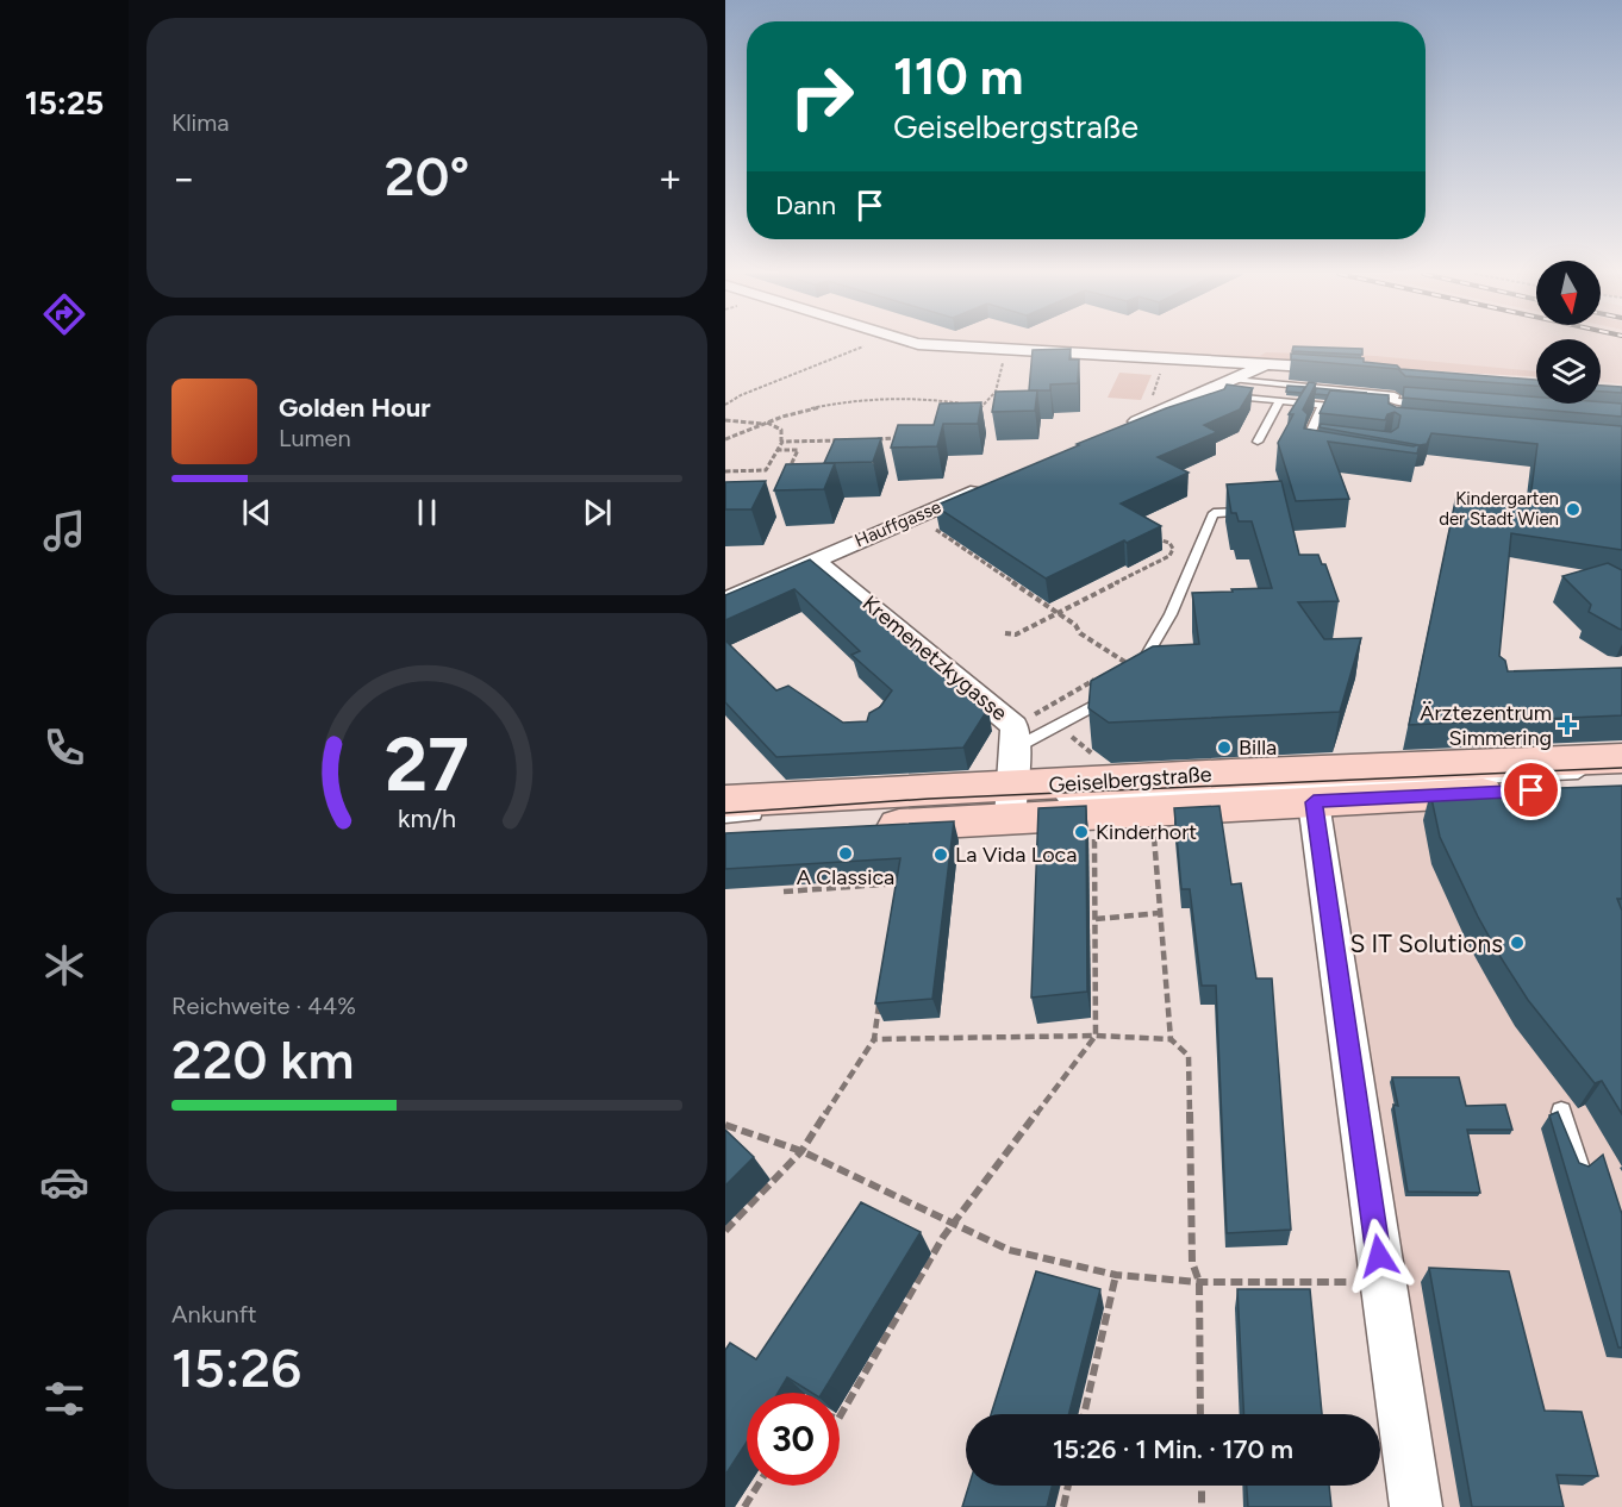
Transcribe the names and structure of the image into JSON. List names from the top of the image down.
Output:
{
  "streets": {
    "main road": ["Geiselbergstraße"],
    "street": ["Hauffgasse", "Kremenetzkygasse"]
  },
  "crossings": [
    ["Hauffgasse", "Kremenetzkygasse"],
    ["Kremenetzkygasse", "Geiselbergstraße"]
  ],
  "places": {
    "other": [
      "Kindergarten der Stadt Wien",
      "Billa",
      "Kinderhort",
      "A Classica",
      "La Vida Loca",
      "S IT Solutions"
    ],
    "health": ["Ärztezentrum Simmering"]
  },
  "north": "bottom",
  "page": {
    "tabs": "15:25",
    "tile": [
      "Klima",
      ["Reichweite · 44%", "220 km"],
      ["Ankunft", "15:26"]
    ],
    "turn": ["110 m", "Geiselbergstraße"],
    "heat": ["−", "20°", "+"],
    "then": "Dann",
    "song": ["Golden Hour", "Lumen"],
    "limit": "30",
    "trip": "15:26 · 1 Min. · 170 m",
    "gauge": ["27", "km/h"]
  }
}
